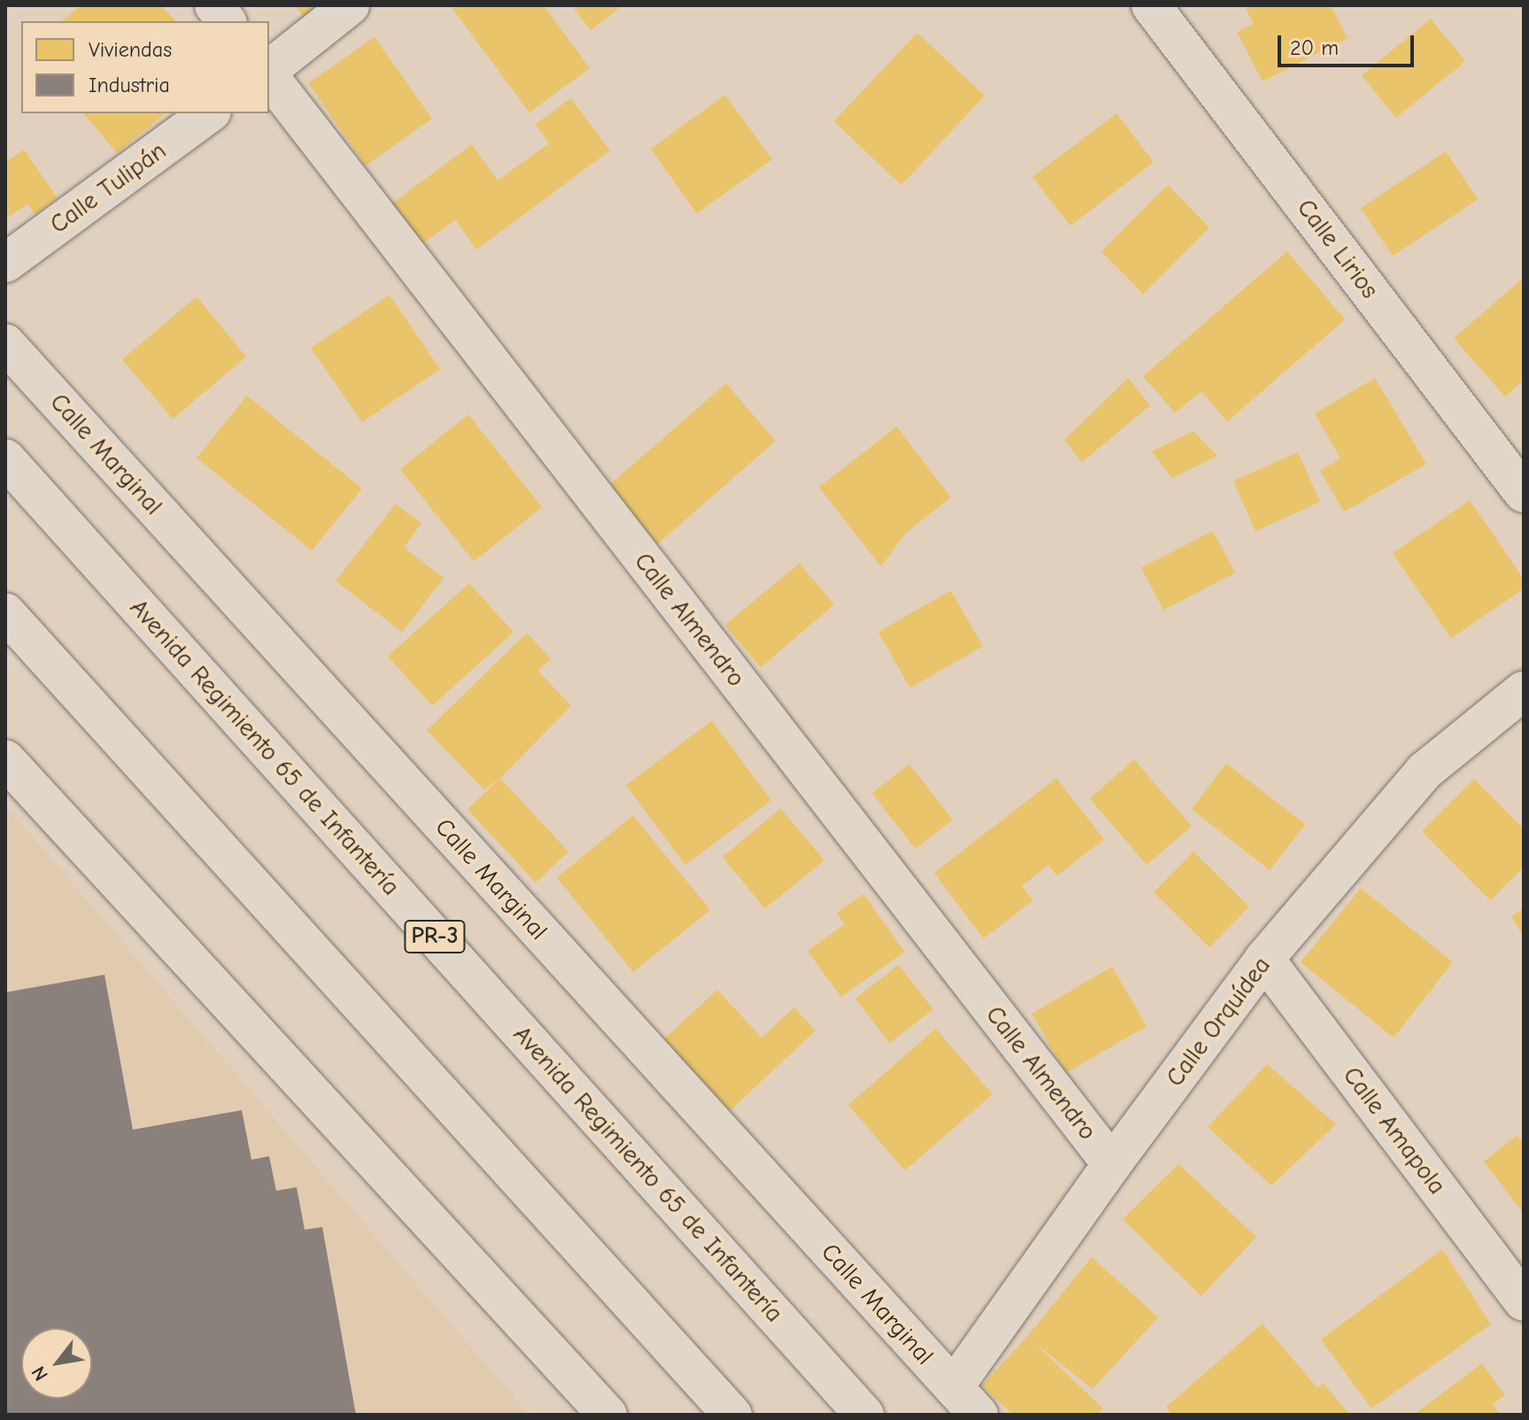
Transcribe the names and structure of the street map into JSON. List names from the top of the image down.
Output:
{
  "streets": {
    "street": [
      "Calle Tulipán",
      "Calle Lirios",
      "Calle Marginal",
      "Calle Almendro",
      "Avenida Regimiento 65 de Infantería",
      "PR-3",
      "Calle Orquídea",
      "Calle Amapola"
    ]
  },
  "crossings": [
    ["Calle Marginal", "Calle Orquídea"],
    ["Calle Almendro", "Calle Orquídea"],
    ["Calle Orquídea", "Calle Amapola"]
  ],
  "legend": ["Viviendas", "Industria"],
  "scale_bar": "20 m",
  "north": "bottom left"
}
